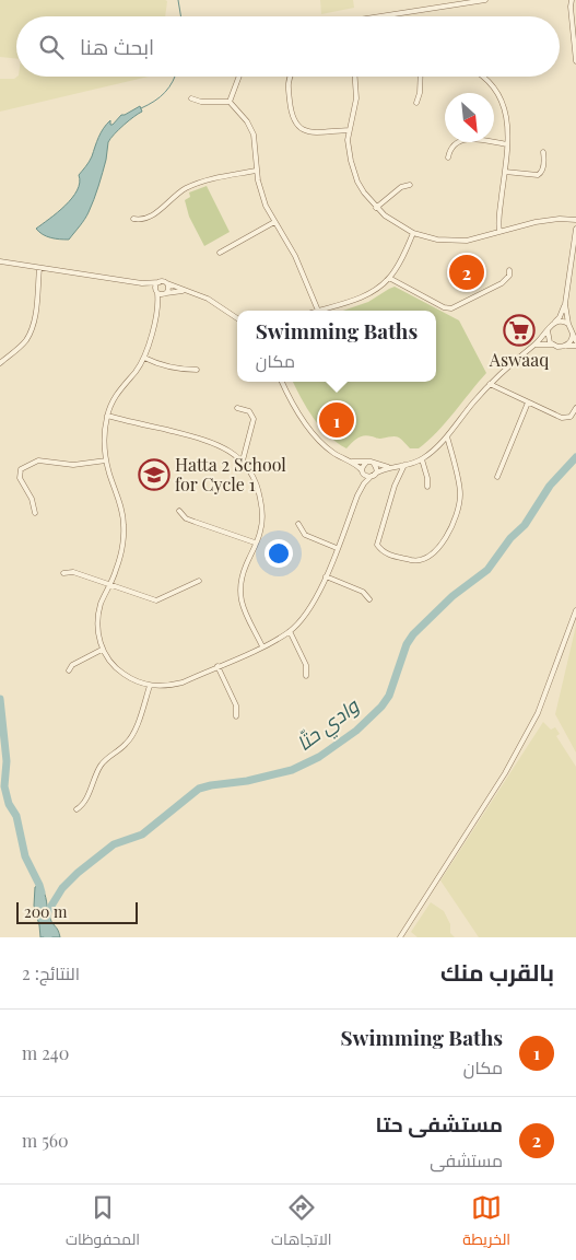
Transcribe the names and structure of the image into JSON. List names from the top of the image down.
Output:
{
  "water": ["وادي حتّا"],
  "places": {
    "supermarket": ["Aswaaq"],
    "school or university": ["Hatta 2 School for Cycle 1"]
  },
  "scale_bar": "200 m",
  "north": "bottom right",
  "page": {
    "search": "ابحث هنا",
    "pins": ["2", "1"],
    "popup": ["Swimming Baths", "مكان"],
    "scale": "200 m",
    "heading": ["بالقرب منك", "النتائج: 2"],
    "list": [
      {
        "mark": "1",
        "name": "Swimming Baths",
        "note": "مكان",
        "value": "240 m"
      },
      {
        "mark": "2",
        "name": "مستشفى حتا",
        "note": "مستشفى",
        "value": "560 m"
      }
    ],
    "nav": ["الخريطة", "الاتجاهات", "المحفوظات"]
  }
}
